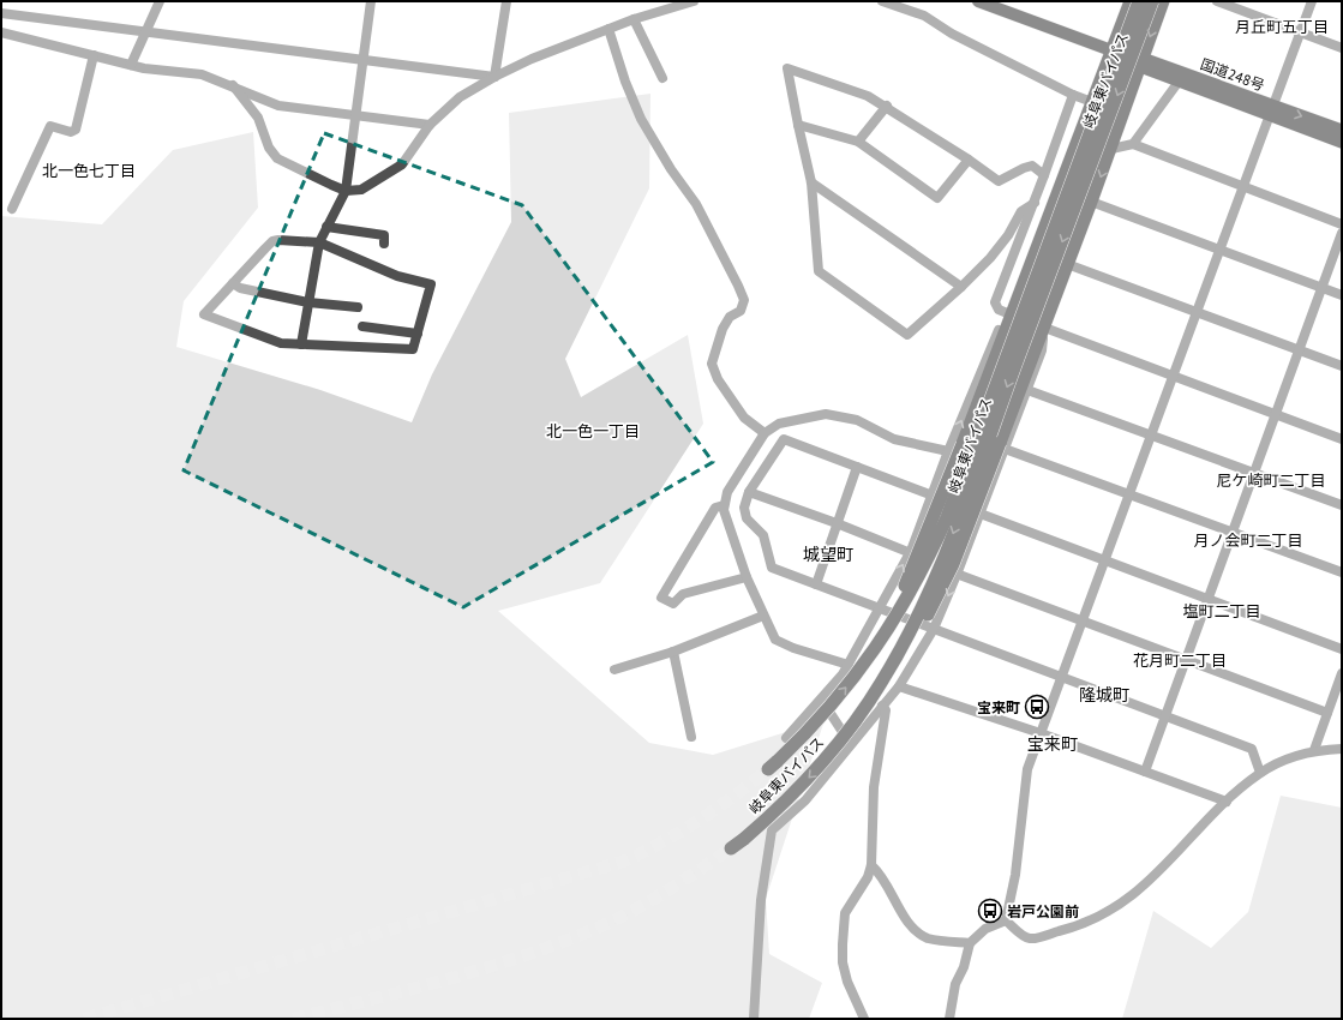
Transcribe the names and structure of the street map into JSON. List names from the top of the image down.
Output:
{
  "streets": {
    "highway": ["国道248号", "岐阜東バイパス"]
  },
  "districts": [
    "月丘町五丁目",
    "北一色七丁目",
    "北一色一丁目",
    "尼ケ崎町二丁目",
    "月ノ会町二丁目",
    "城望町",
    "塩町二丁目",
    "花月町二丁目",
    "隆城町",
    "宝来町"
  ],
  "places": {
    "bus stop": ["宝来町", "岩戸公園前"]
  }
}
